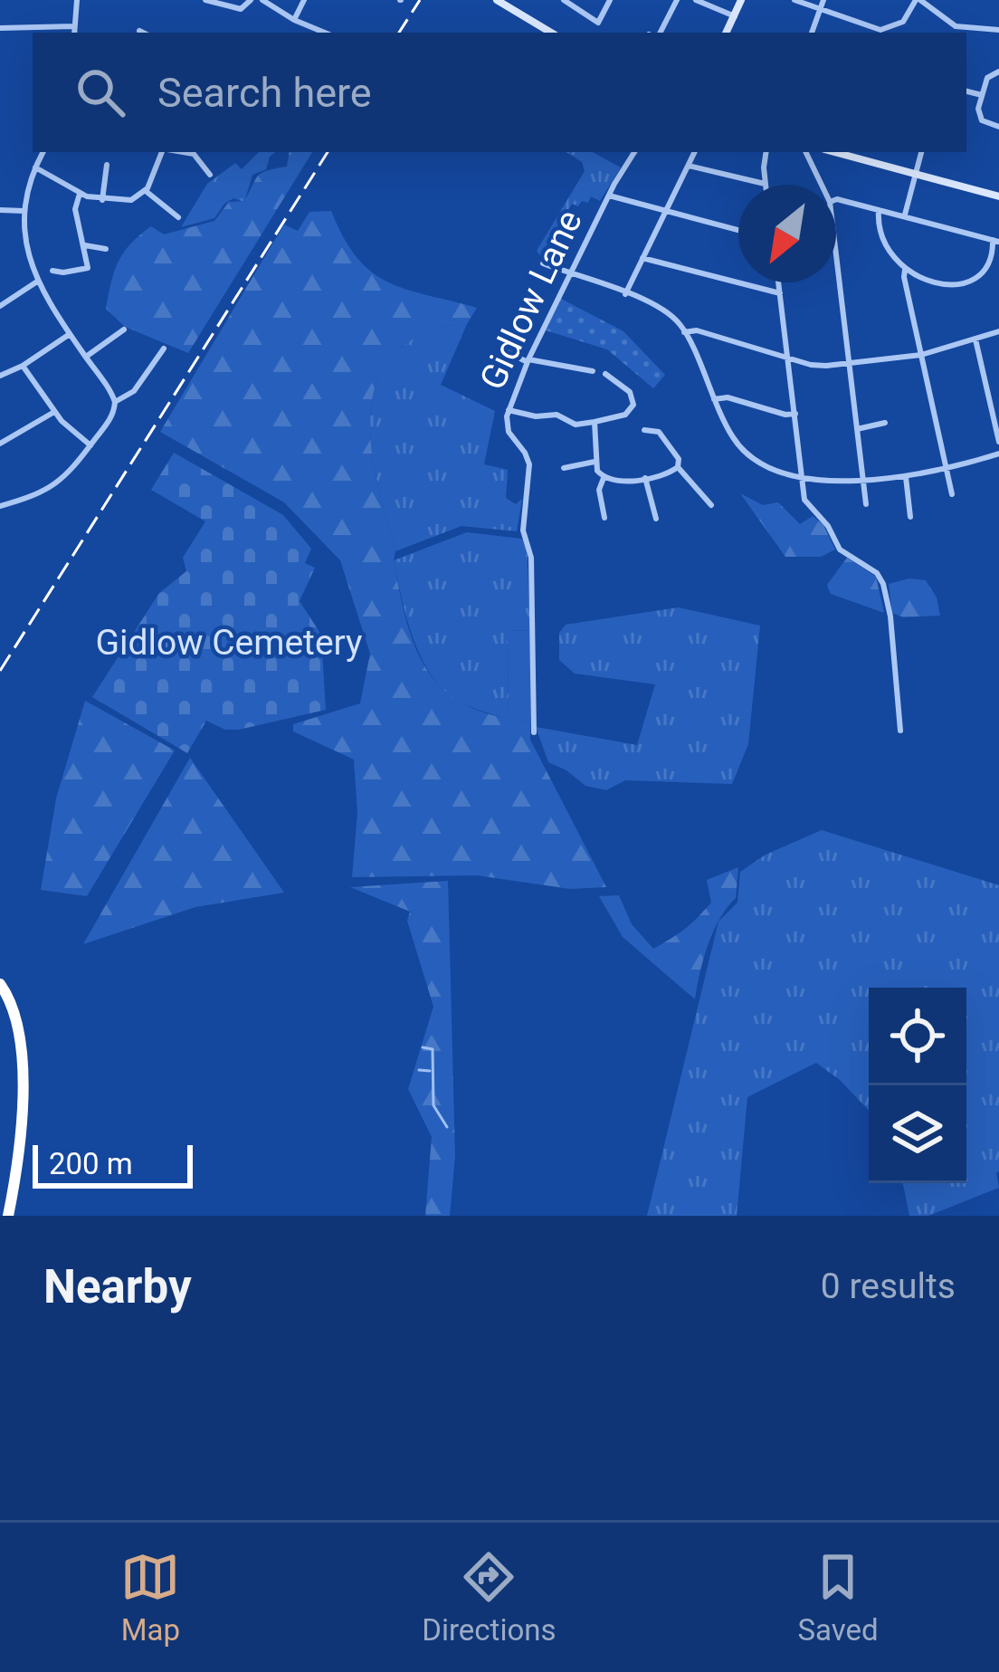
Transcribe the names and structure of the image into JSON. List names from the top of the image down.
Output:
{
  "streets": {
    "street": ["Gidlow Lane"]
  },
  "parks": ["Gidlow Cemetery"],
  "scale_bar": "200 m",
  "north": "bottom left",
  "page": {
    "search": "Search here",
    "scale": "200 m",
    "heading": ["Nearby", "0 results"],
    "nav": ["Map", "Directions", "Saved"]
  }
}
